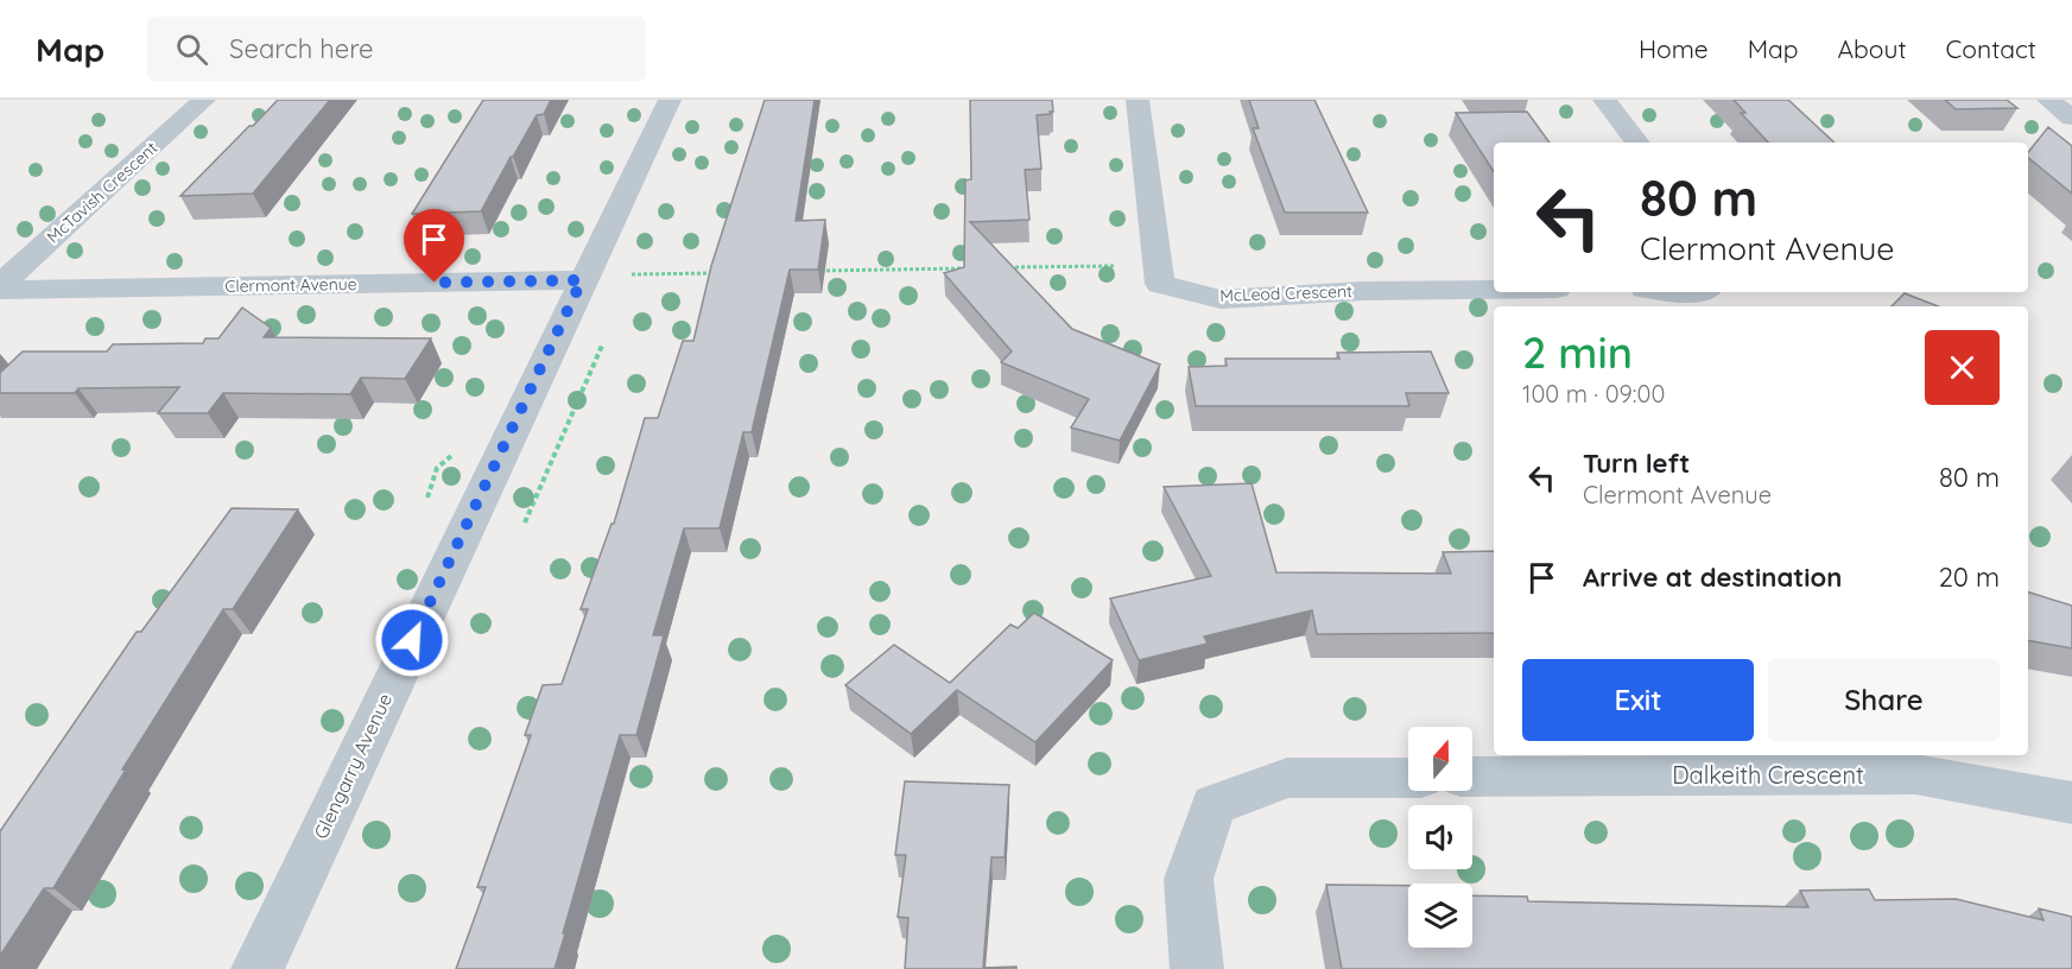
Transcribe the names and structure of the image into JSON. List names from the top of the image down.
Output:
{
  "streets": {
    "street": [
      "McTavish Crescent",
      "Clermont Avenue",
      "McLeod Crescent",
      "Glengarry Avenue",
      "Dalkeith Crescent"
    ]
  },
  "crossings": [
    ["McTavish Crescent", "Clermont Avenue"],
    ["Clermont Avenue", "Glengarry Avenue"]
  ],
  "north": "top",
  "page": {
    "header": "Map",
    "search": "Search here",
    "nav": [
      "Home",
      "Map",
      "About",
      "Contact"
    ],
    "turn": ["80 m", "Clermont Avenue"],
    "heading": ["2 min", "100 m · 09:00"],
    "list": [
      {
        "name": "Turn left",
        "note": "Clermont Avenue",
        "value": "80 m"
      },
      {
        "name": "Arrive at destination",
        "value": "20 m"
      }
    ],
    "buttons": ["Exit", "Share"]
  }
}
